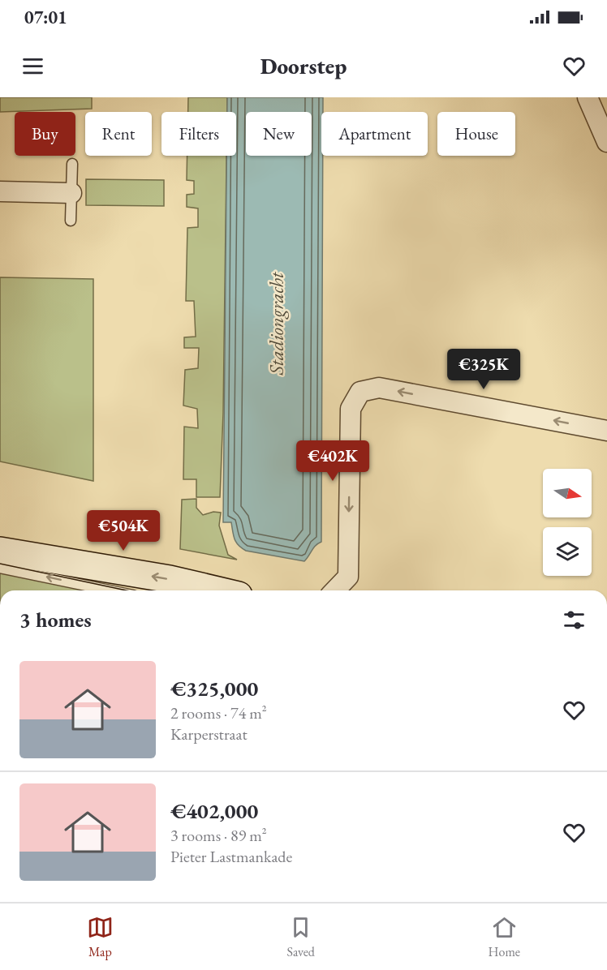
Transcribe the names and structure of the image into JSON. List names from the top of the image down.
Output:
{
  "water": ["Stadiongracht"],
  "north": "right",
  "page": {
    "status": "07:01",
    "header": "Doorstep",
    "chip": [
      "Buy",
      "Rent",
      "Filters",
      "New",
      "Apartment",
      "House"
    ],
    "price": ["€325K", "€402K", "€504K"],
    "heading": "3 homes",
    "list": [
      {
        "name": "€325,000",
        "note": "2 rooms · 74 m² · Karperstraat"
      },
      {
        "name": "€402,000",
        "note": "3 rooms · 89 m² · Pieter Lastmankade"
      }
    ],
    "tabs": ["Map", "Saved", "Home"]
  }
}
